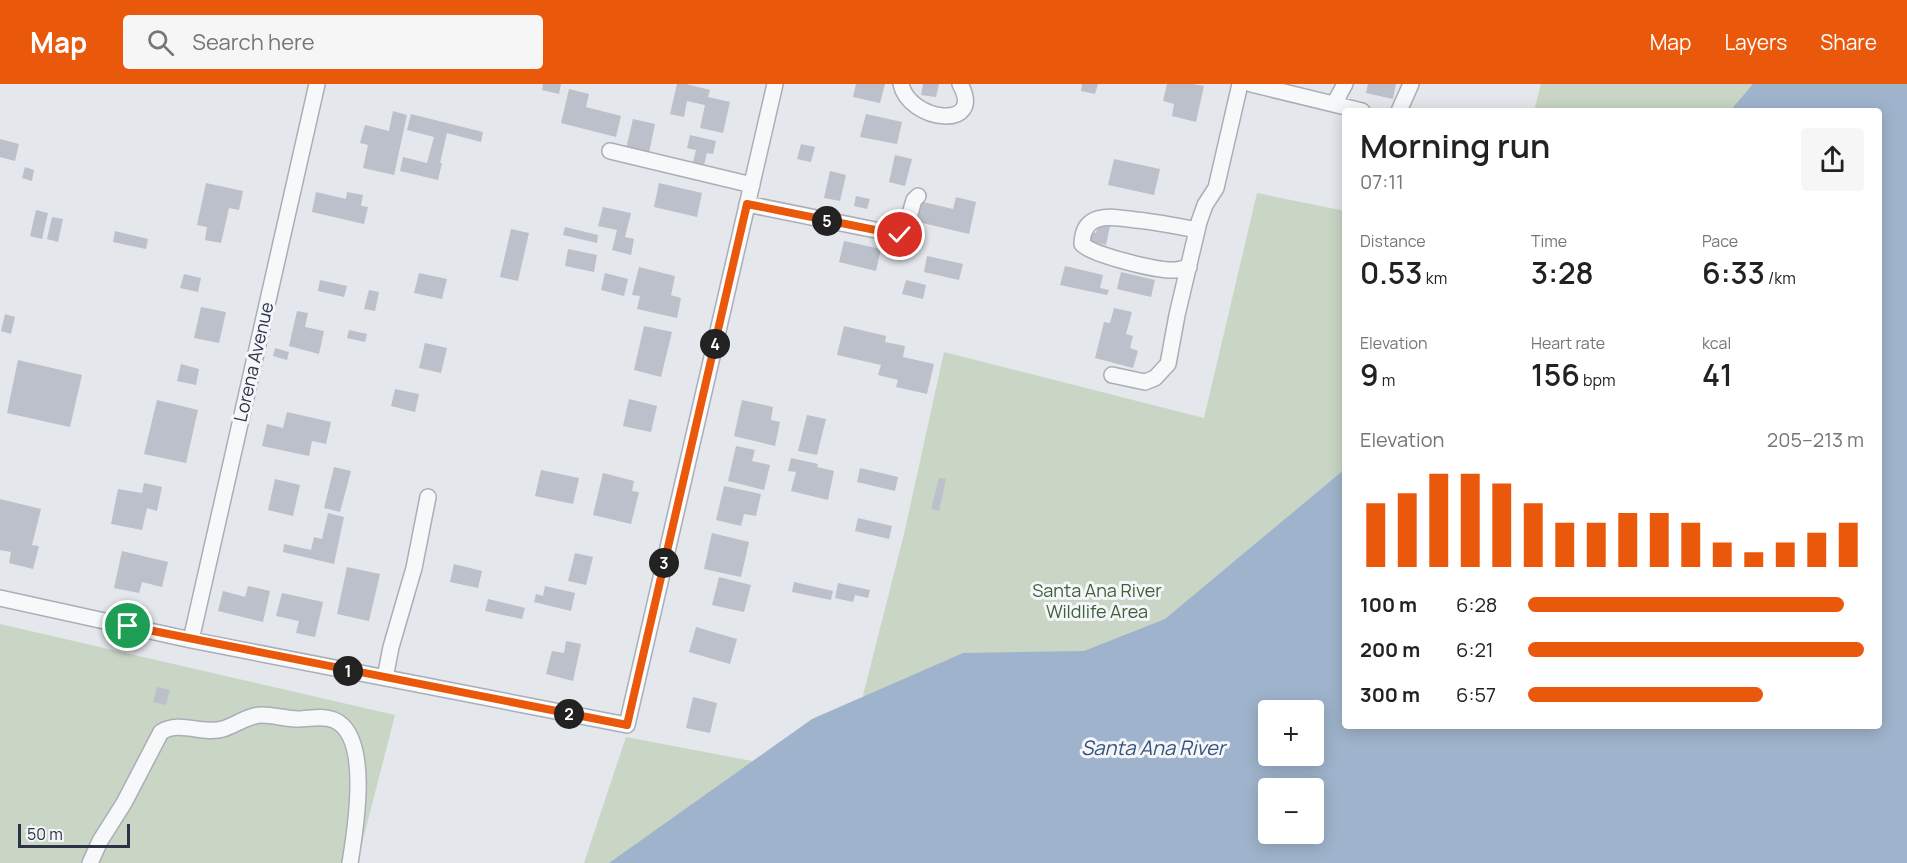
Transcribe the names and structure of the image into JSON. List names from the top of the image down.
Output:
{
  "streets": {
    "street": ["Lorena Avenue"]
  },
  "water": ["Santa Ana River"],
  "parks": ["Santa Ana River Wildlife Area"],
  "scale_bar": "50 m",
  "page": {
    "header": "Map",
    "search": "Search here",
    "nav": ["Map", "Layers", "Share"],
    "heading": ["Morning run", "07:11"],
    "pins": [
      "5",
      "4",
      "3",
      "1",
      "2"
    ],
    "stats": [
      ["Distance", "0.53 km"],
      ["Time", "3:28"],
      ["Pace", "6:33 /km"],
      ["Elevation", "9 m"],
      ["Heart rate", "156 bpm"],
      ["kcal", "41"]
    ],
    "chart": ["Elevation", "205–213 m"],
    "list": [
      {
        "name": "100 m",
        "note": "6:28"
      },
      {
        "name": "200 m",
        "note": "6:21"
      },
      {
        "name": "300 m",
        "note": "6:57"
      }
    ],
    "map_buttons": ["+", "−"],
    "scale": "50 m"
  }
}
